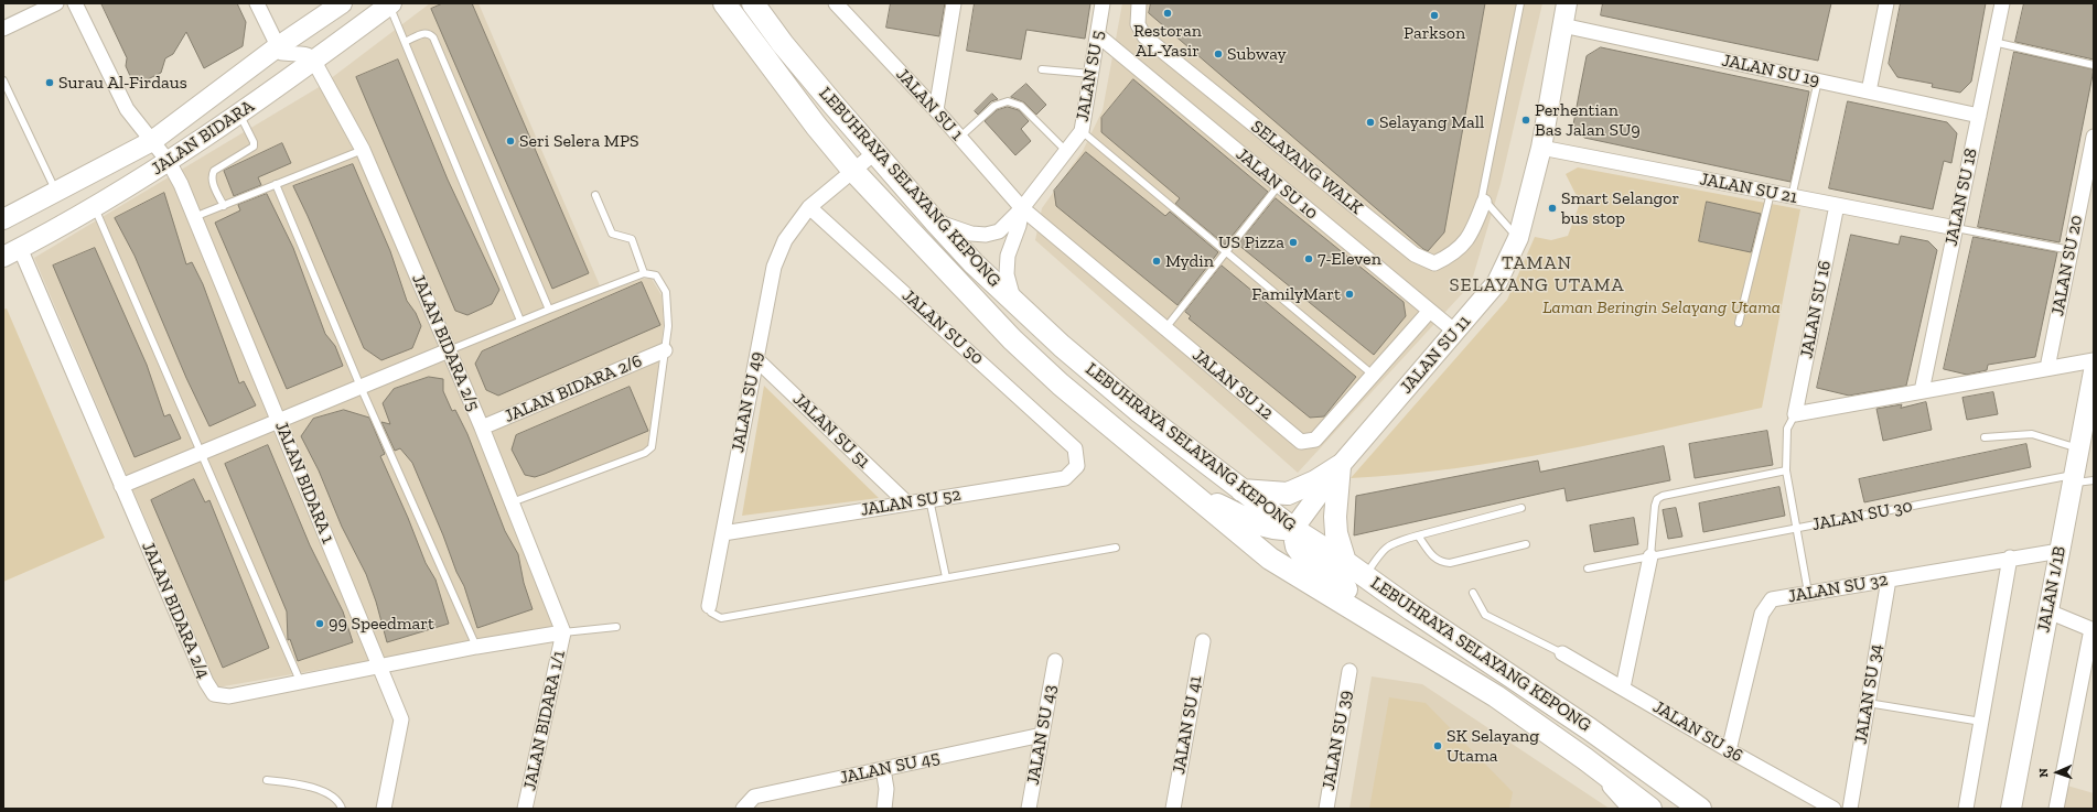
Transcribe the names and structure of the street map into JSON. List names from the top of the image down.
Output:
{
  "streets": {
    "main road": ["LEBUHRAYA SELAYANG KEPONG"],
    "street": [
      "JALAN SU 19",
      "JALAN SU 5",
      "JALAN SU 1",
      "JALAN BIDARA",
      "SELAYANG WALK",
      "JALAN SU 10",
      "JALAN SU 21",
      "JALAN SU 18",
      "JALAN SU 20",
      "JALAN SU 16",
      "JALAN SU 50",
      "JALAN BIDARA 2/5",
      "JALAN SU 11",
      "JALAN SU 12",
      "JALAN BIDARA 2/6",
      "JALAN SU 49",
      "JALAN SU 51",
      "JALAN BIDARA 1",
      "JALAN SU 52",
      "JALAN SU 32",
      "JALAN 1/1B",
      "JALAN BIDARA 2/4",
      "JALAN SU 34",
      "JALAN BIDARA 1/1",
      "JALAN SU 41",
      "JALAN SU 36",
      "JALAN SU 43",
      "JALAN SU 39",
      "JALAN SU 45"
    ],
    "lane": ["JALAN SU 30"]
  },
  "crossings": [
    ["JALAN SU 19", "JALAN SU 18"],
    ["JALAN SU 19", "JALAN SU 11"],
    ["JALAN SU 5", "JALAN SU 1"],
    ["JALAN SU 5", "JALAN SU 10"],
    ["JALAN SU 5", "LEBUHRAYA SELAYANG KEPONG"],
    ["JALAN SU 5", "JALAN SU 12"],
    ["JALAN SU 1", "JALAN SU 12"],
    ["JALAN BIDARA", "JALAN BIDARA 2/5"],
    ["JALAN BIDARA", "JALAN BIDARA 1"],
    ["JALAN BIDARA", "JALAN BIDARA 2/4"],
    ["JALAN SU 10", "JALAN SU 11"],
    ["JALAN SU 10", "JALAN SU 12"],
    ["LEBUHRAYA SELAYANG KEPONG", "JALAN SU 11"],
    ["LEBUHRAYA SELAYANG KEPONG", "JALAN SU 49"],
    ["JALAN SU 21", "JALAN SU 18"],
    ["JALAN SU 21", "JALAN SU 16"],
    ["JALAN SU 21", "JALAN SU 11"],
    ["JALAN SU 50", "JALAN SU 49"],
    ["JALAN SU 50", "JALAN SU 52"],
    ["JALAN BIDARA 2/5", "JALAN BIDARA 2/6"],
    ["JALAN BIDARA 2/5", "JALAN BIDARA 2/4"],
    ["JALAN BIDARA 2/5", "JALAN BIDARA 1/1"],
    ["JALAN SU 49", "JALAN SU 51"],
    ["JALAN SU 49", "JALAN SU 52"],
    ["JALAN SU 51", "JALAN SU 52"],
    ["JALAN BIDARA 1", "JALAN BIDARA 2/4"],
    ["JALAN SU 30", "JALAN 1/1B"],
    ["JALAN SU 32", "JALAN 1/1B"],
    ["JALAN SU 32", "JALAN SU 34"],
    ["JALAN SU 32", "JALAN SU 36"],
    ["JALAN BIDARA 2/4", "JALAN BIDARA 1/1"],
    ["JALAN SU 43", "JALAN SU 45"]
  ],
  "districts": ["TAMAN SELAYANG UTAMA"],
  "parks": ["Laman Beringin Selayang Utama"],
  "places": [
    "Restoran AL-Yasir",
    "Parkson",
    "Subway",
    "Surau Al-Firdaus",
    "Perhentian Bas Jalan SU9",
    "Selayang Mall",
    "Seri Selera MPS",
    "Smart Selangor bus stop",
    "US Pizza",
    "7-Eleven",
    "Mydin",
    "FamilyMart",
    "99 Speedmart",
    "SK Selayang Utama"
  ],
  "north": "left"
}
